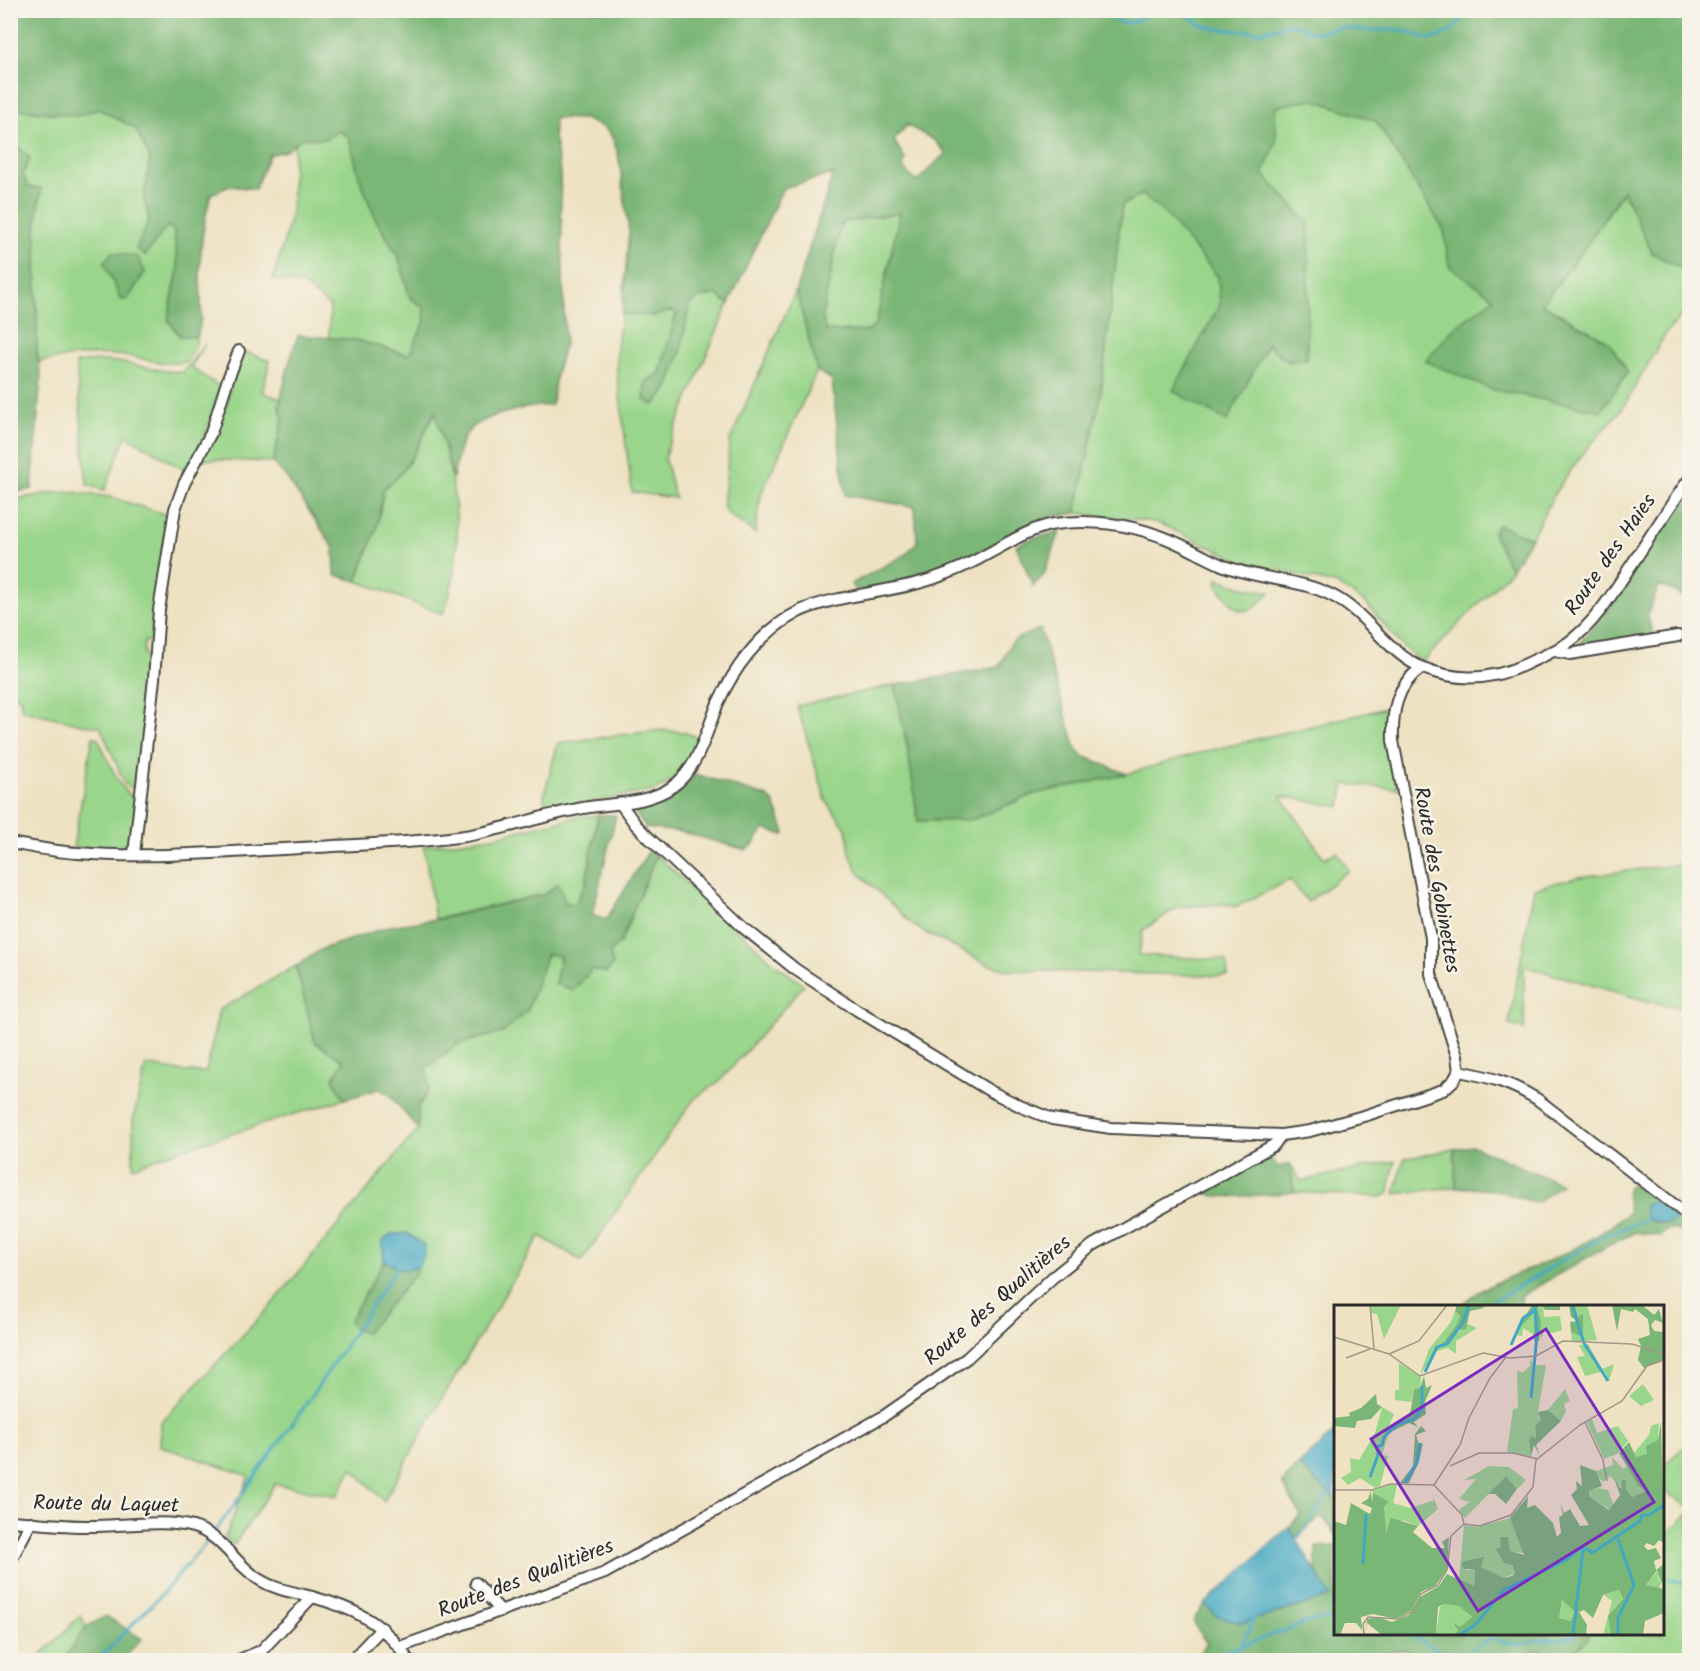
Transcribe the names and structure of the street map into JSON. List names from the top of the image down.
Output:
{
  "streets": {
    "street": [
      "Route des Haies",
      "Route des Gobinettes",
      "Route des Qualitières",
      "Route du Laquet"
    ]
  },
  "crossings": [
    ["Route des Haies", "Route des Gobinettes"],
    ["Route des Qualitières", "Route du Laquet"]
  ]
}
